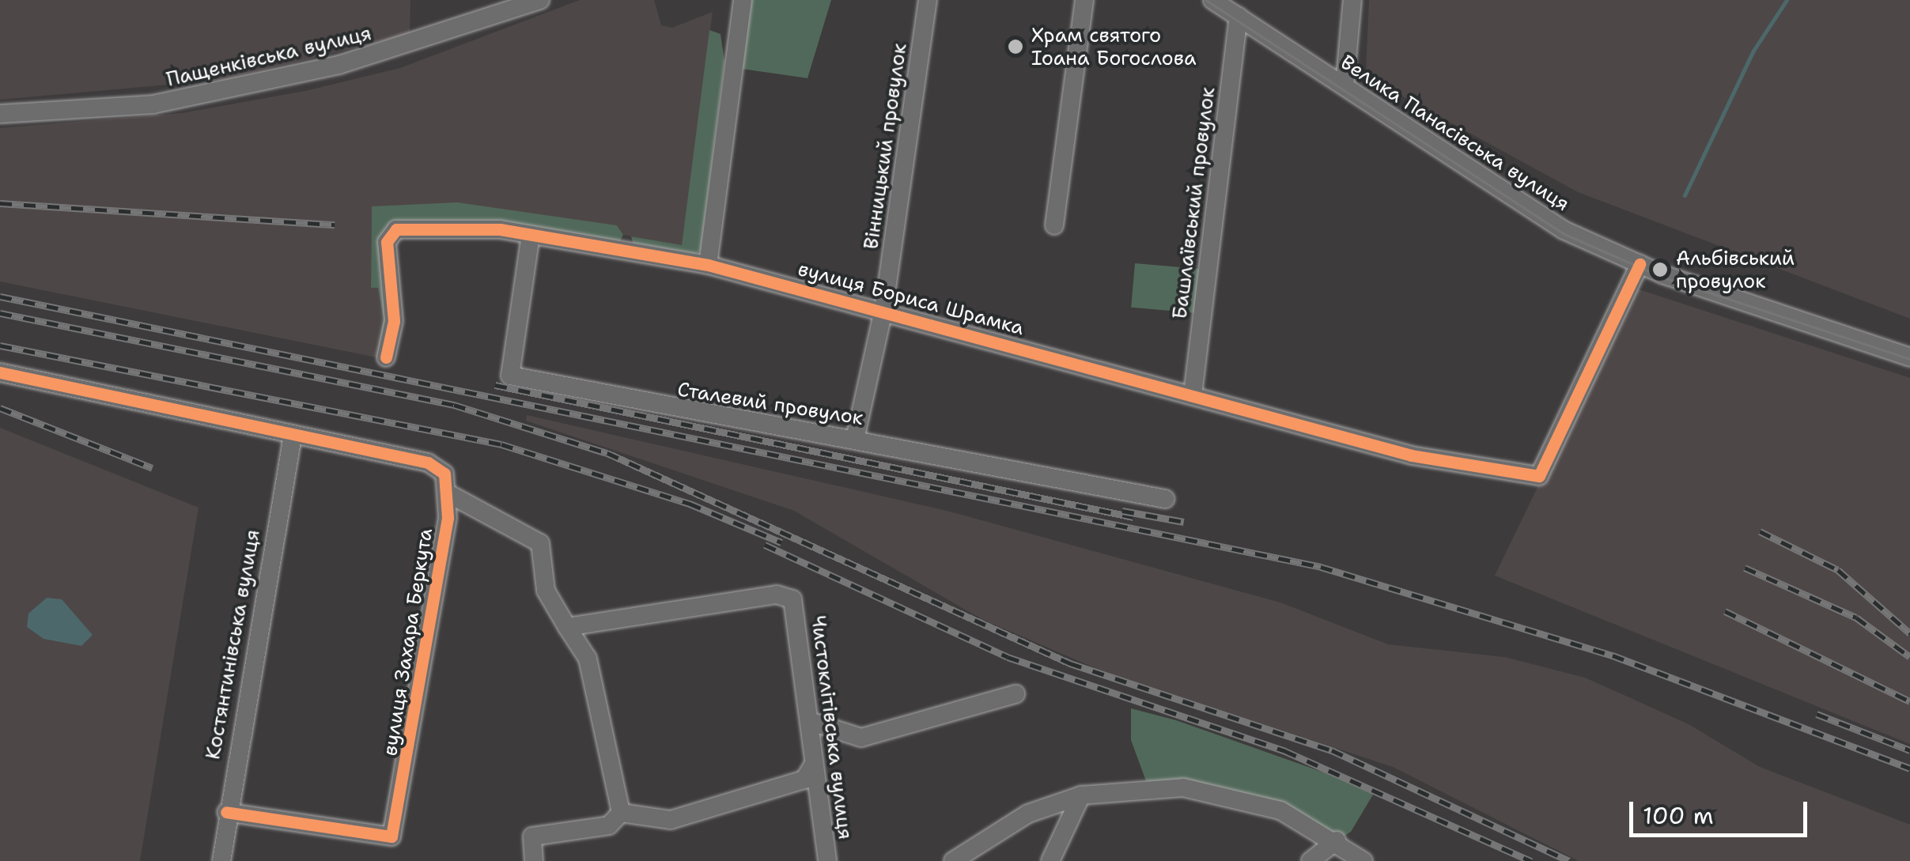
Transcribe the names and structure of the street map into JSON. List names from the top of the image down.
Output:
{
  "streets": {
    "street": [
      "Пащенківська вулиця",
      "Велика Панасівська вулиця",
      "Вінницький провулок",
      "Башлаївський провулок",
      "вулиця Бориса Шрамка",
      "Сталевий провулок",
      "вулиця Захара Беркута",
      "Костянтинівська вулиця",
      "Чистоклітівська вулиця"
    ]
  },
  "crossings": [
    ["Велика Панасівська вулиця", "Башлаївський провулок"],
    ["Велика Панасівська вулиця", "вулиця Бориса Шрамка"],
    ["Вінницький провулок", "вулиця Бориса Шрамка"],
    ["Вінницький провулок", "Сталевий провулок"],
    ["Башлаївський провулок", "вулиця Бориса Шрамка"],
    ["вулиця Бориса Шрамка", "Сталевий провулок"],
    ["вулиця Захара Беркута", "Костянтинівська вулиця"]
  ],
  "places": ["Храм святого Іоана Богослова", "Альбівський провулок"],
  "scale_bar": "100 m"
}
